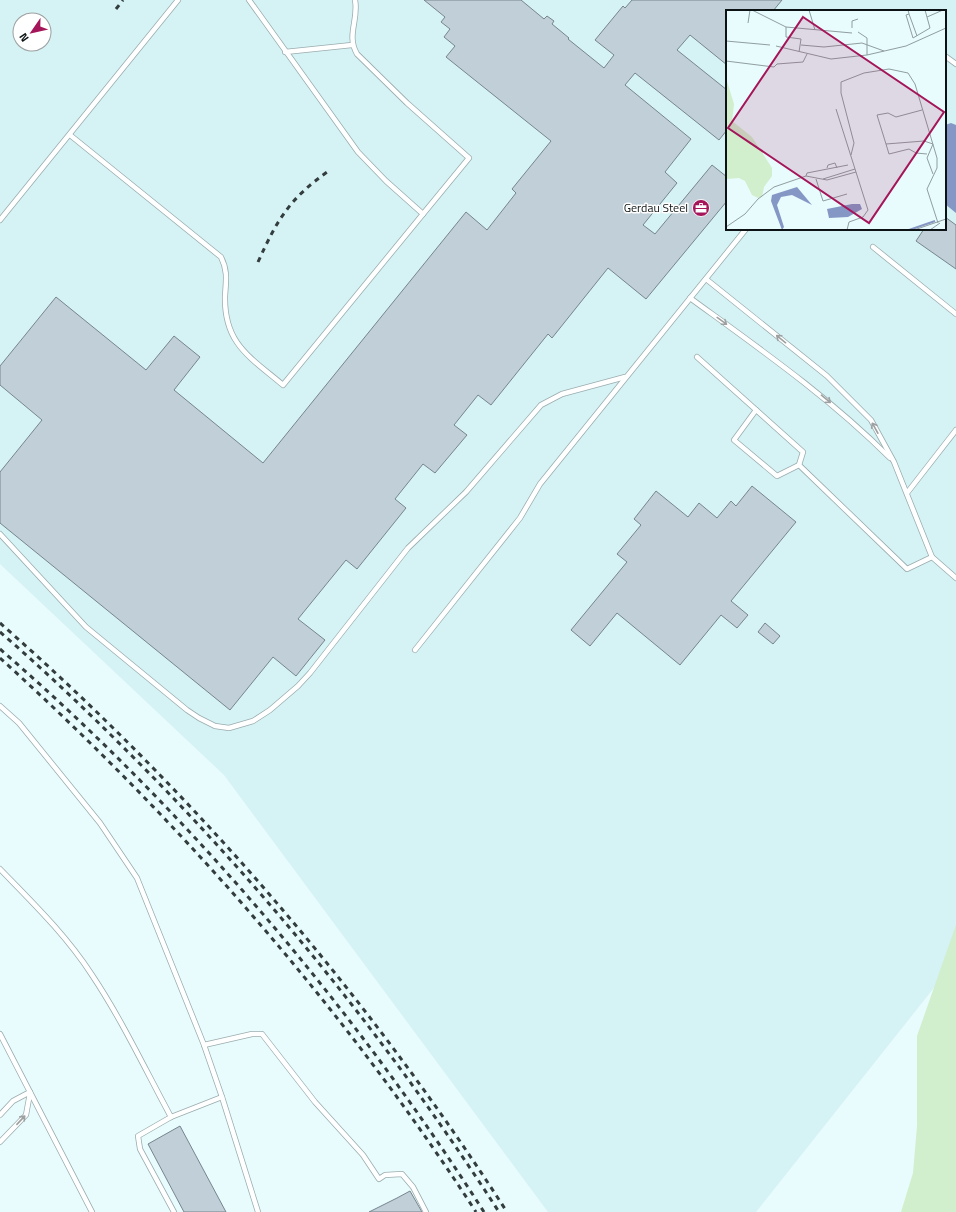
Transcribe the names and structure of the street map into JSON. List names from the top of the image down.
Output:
{
  "places": {
    "office": ["Gerdau Steel"]
  },
  "north": "bottom left"
}
